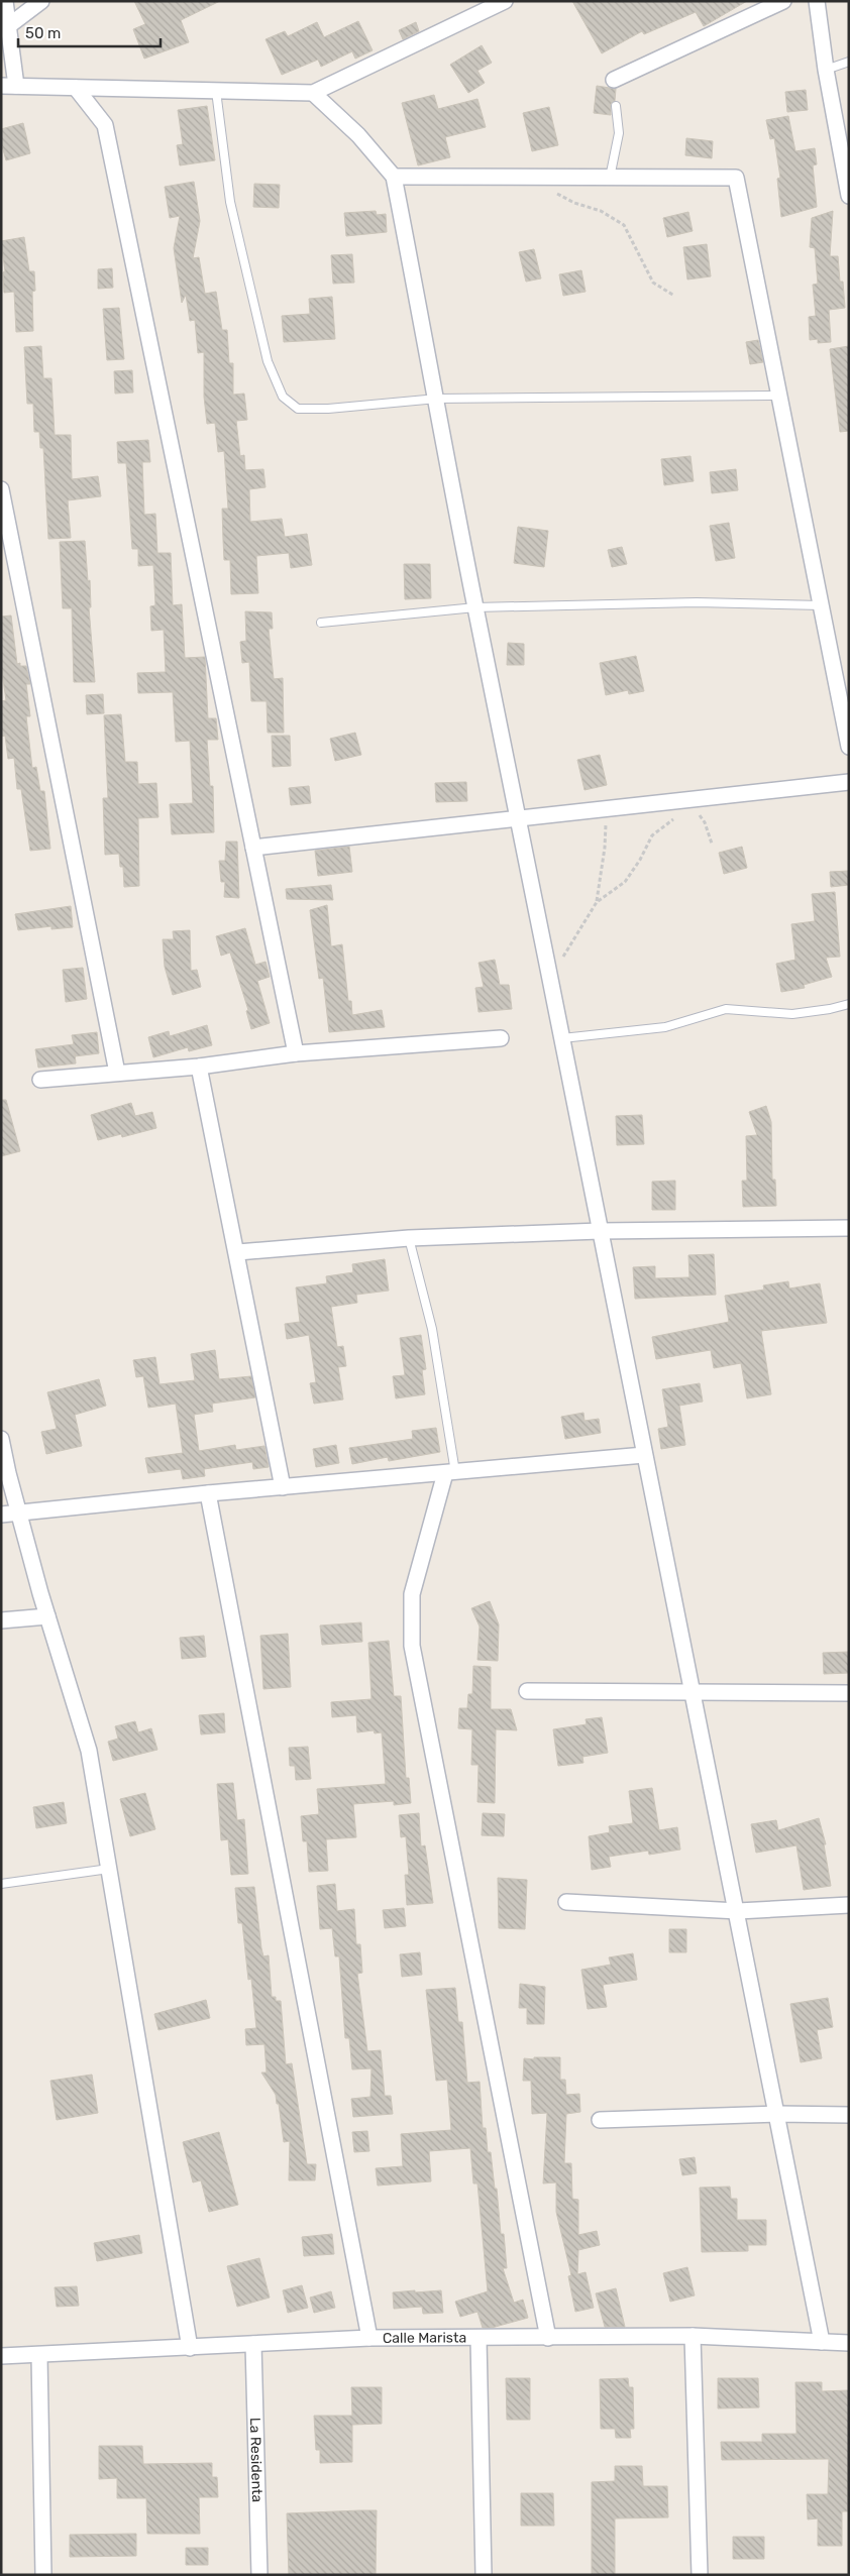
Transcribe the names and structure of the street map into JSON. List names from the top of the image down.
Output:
{
  "streets": {
    "street": ["Calle Marista", "La Residenta"]
  },
  "crossings": [
    ["Calle Marista", "La Residenta"]
  ],
  "scale_bar": "50 m"
}
